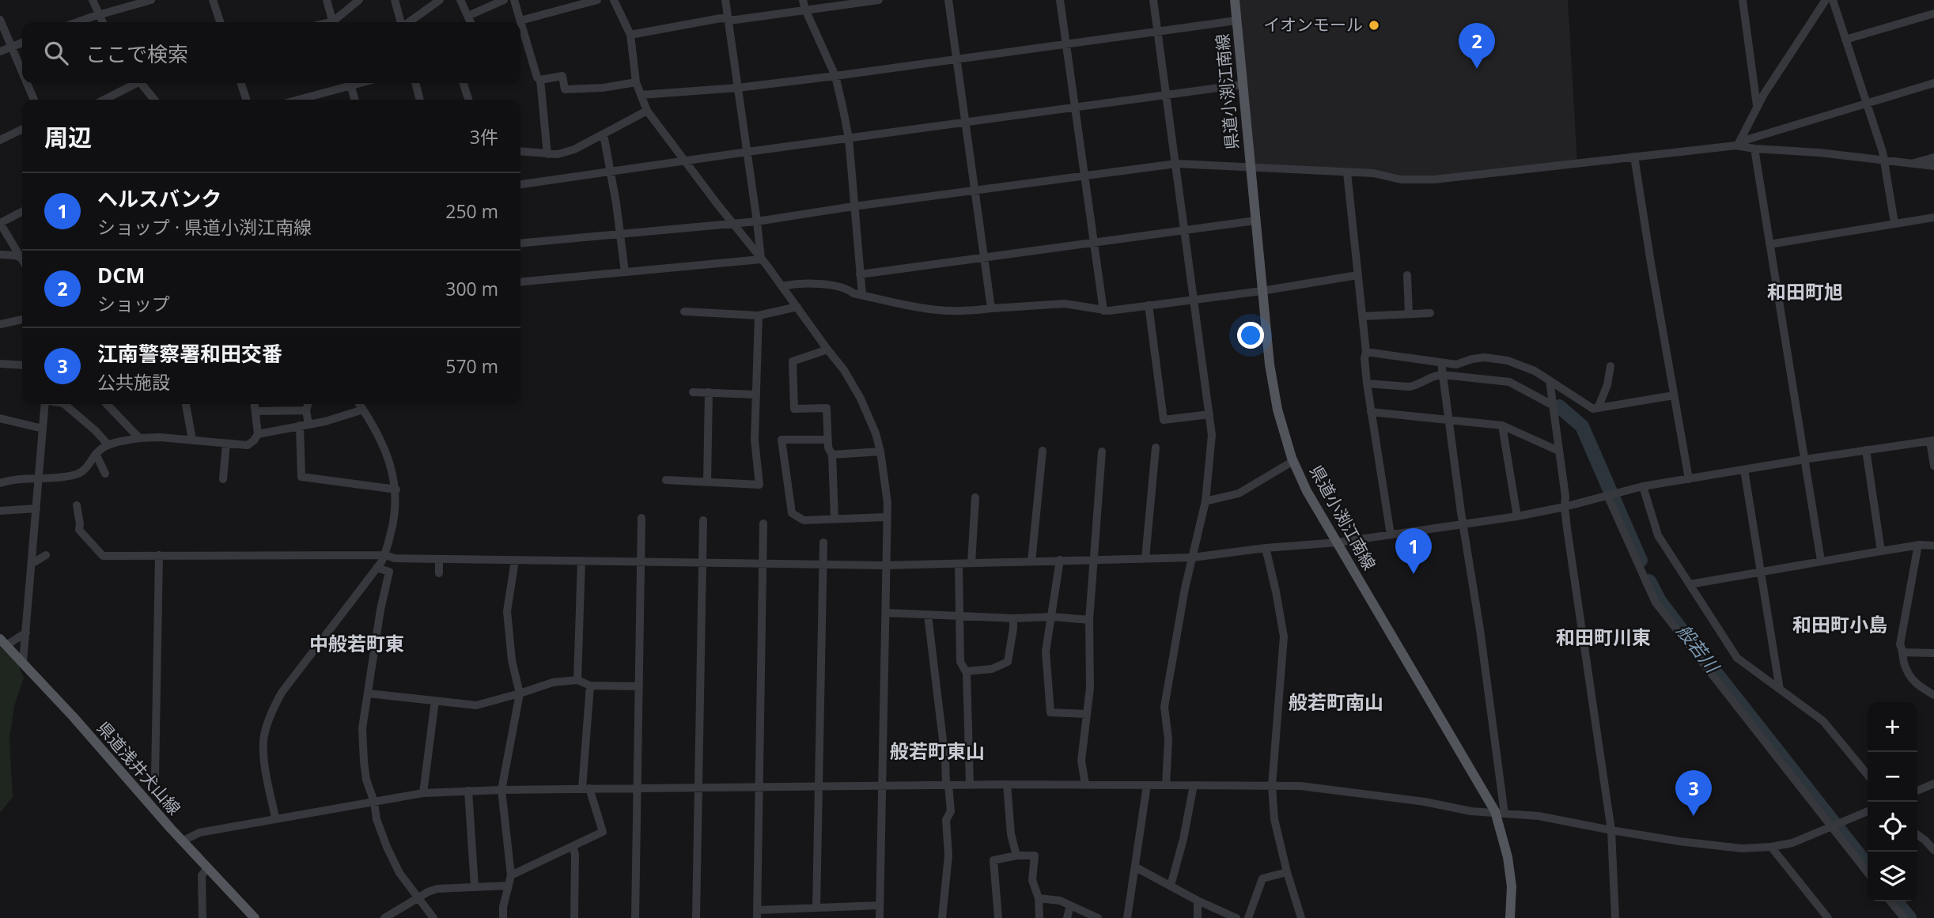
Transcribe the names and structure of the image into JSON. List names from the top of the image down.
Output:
{
  "streets": {
    "main road": ["県道小渕江南線", "県道浅井犬山線"]
  },
  "districts": [
    "和田町旭",
    "和田町小島",
    "和田町川東",
    "中般若町東",
    "般若町南山",
    "般若町東山"
  ],
  "water": ["般若川"],
  "places": ["イオンモール"],
  "page": {
    "search": "ここで検索",
    "pins": ["2", "1", "3"],
    "heading": ["周辺", "3件"],
    "list": [
      {
        "mark": "1",
        "name": "ヘルスバンク",
        "note": "ショップ · 県道小渕江南線",
        "value": "250 m"
      },
      {
        "mark": "2",
        "name": "DCM",
        "note": "ショップ",
        "value": "300 m"
      },
      {
        "mark": "3",
        "name": "江南警察署和田交番",
        "note": "公共施設",
        "value": "570 m"
      }
    ],
    "map_buttons": ["+", "−"]
  }
}
